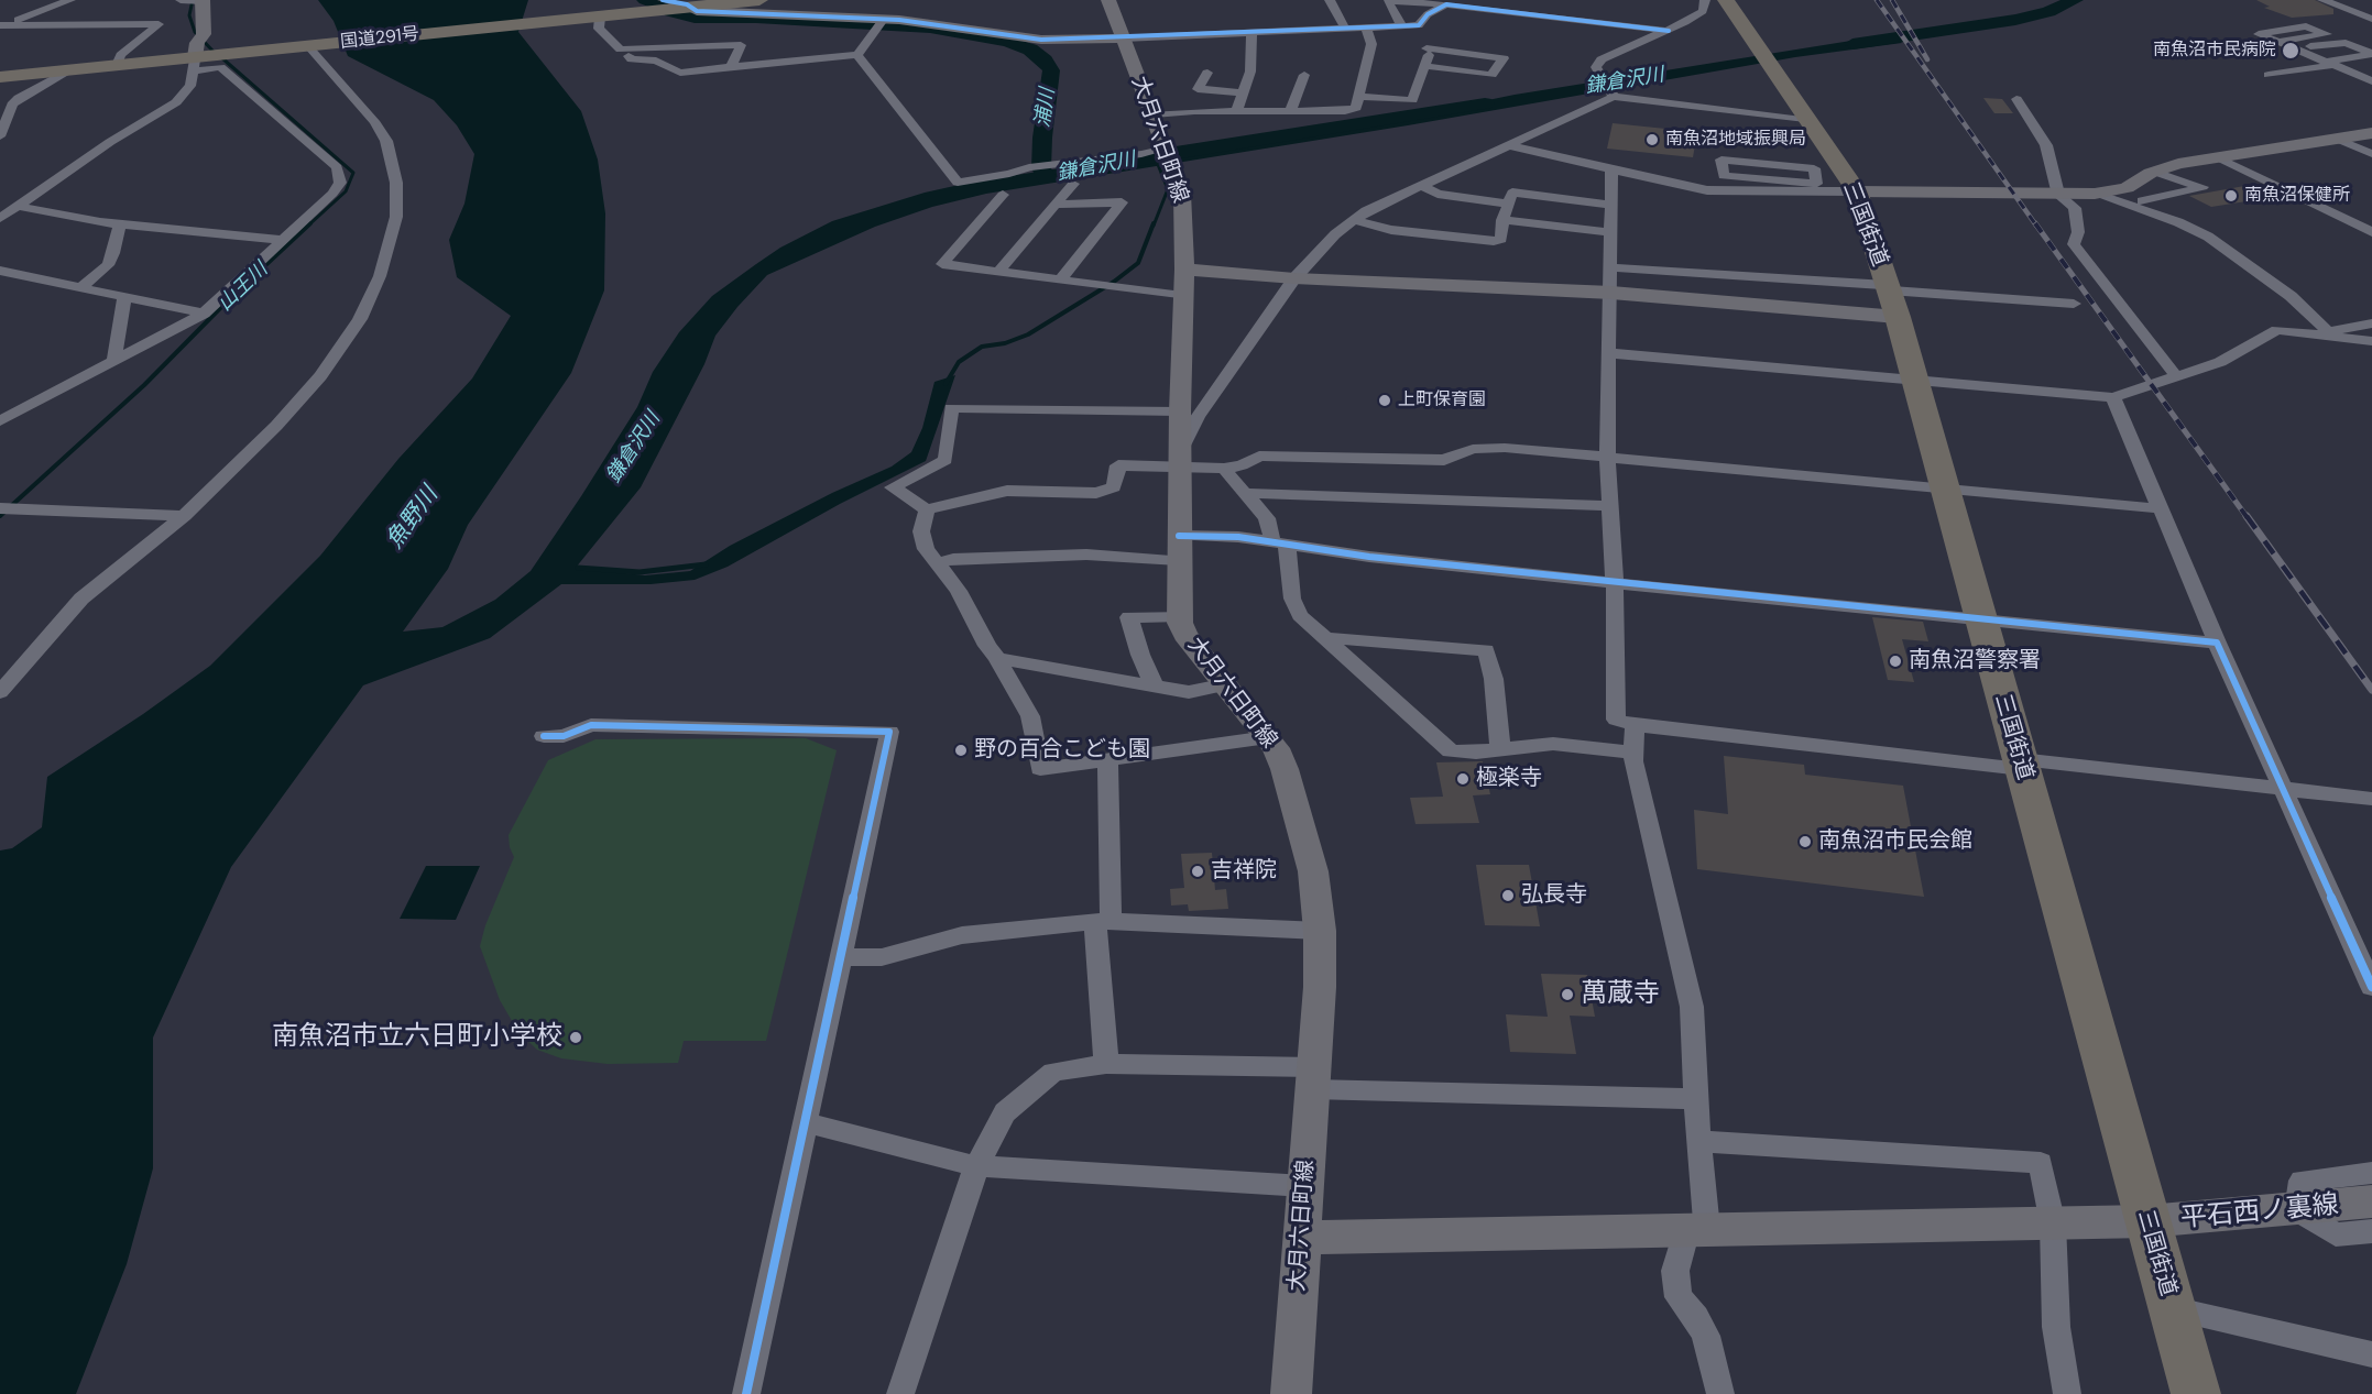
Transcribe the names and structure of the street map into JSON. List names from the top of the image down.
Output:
{
  "streets": {
    "highway": ["国道291号", "三国街道"],
    "street": ["大月六日町線", "平石西ノ裏線"]
  },
  "crossings": [
    ["大月六日町線", "平石西ノ裏線"],
    ["三国街道", "平石西ノ裏線"]
  ],
  "water": [
    "鎌倉沢川",
    "浦川",
    "山王川",
    "魚野川"
  ],
  "places": [
    "南魚沼市民病院",
    "南魚沼地域振興局",
    "南魚沼保健所",
    "上町保育園",
    "南魚沼警察署",
    "野の百合こども園",
    "極楽寺",
    "南魚沼市民会館",
    "吉祥院",
    "弘長寺",
    "萬蔵寺",
    "南魚沼市立六日町小学校"
  ]
}
